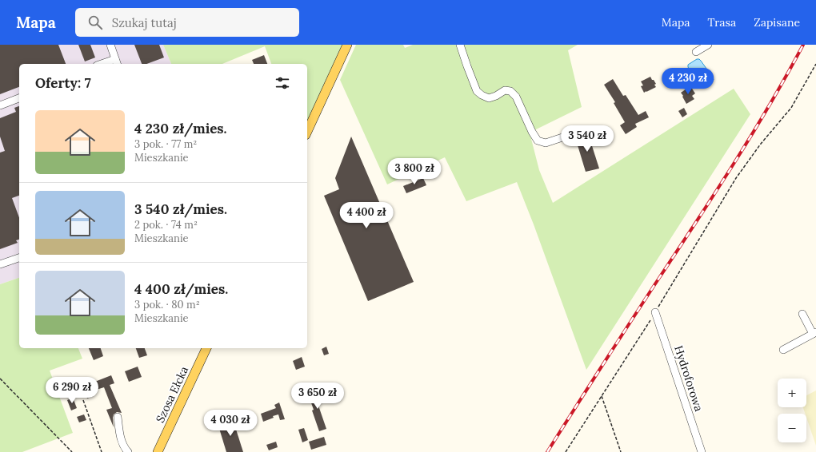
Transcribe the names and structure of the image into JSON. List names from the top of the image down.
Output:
{
  "streets": {
    "main road": ["Szosa Ełcka"],
    "street": ["Hydroforowa"]
  },
  "page": {
    "header": "Mapa",
    "search": "Szukaj tutaj",
    "nav": ["Mapa", "Trasa", "Zapisane"],
    "heading": "Oferty: 7",
    "price": [
      "4 230 zł",
      "3 540 zł",
      "3 800 zł",
      "4 400 zł",
      "6 290 zł",
      "3 650 zł",
      "4 030 zł"
    ],
    "list": [
      {
        "name": "4 230 zł/mies.",
        "note": "3 pok. · 77 m² · Mieszkanie"
      },
      {
        "name": "3 540 zł/mies.",
        "note": "2 pok. · 74 m² · Mieszkanie"
      },
      {
        "name": "4 400 zł/mies.",
        "note": "3 pok. · 80 m² · Mieszkanie"
      }
    ],
    "map_buttons": ["+", "−"]
  }
}
